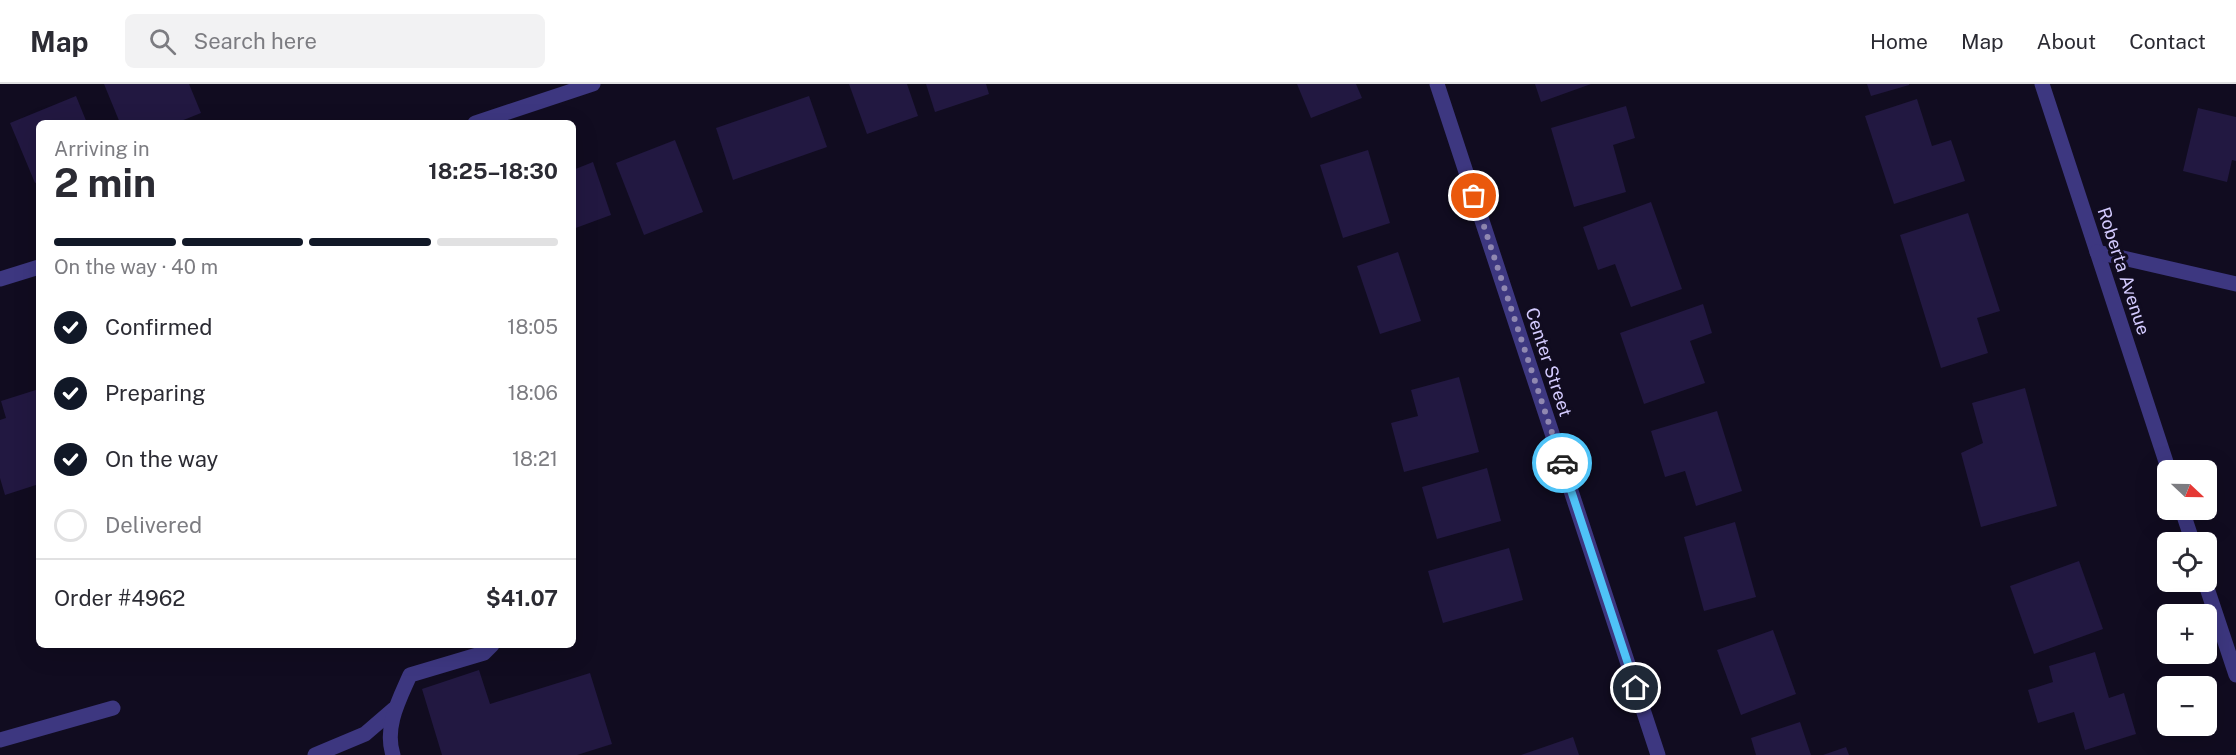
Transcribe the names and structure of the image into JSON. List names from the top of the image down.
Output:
{
  "streets": {
    "street": ["Roberta Avenue", "Center Street"]
  },
  "north": "right",
  "page": {
    "header": "Map",
    "search": "Search here",
    "nav": [
      "Home",
      "Map",
      "About",
      "Contact"
    ],
    "heading": ["2 min", "Arriving in", "18:25–18:30"],
    "panel": ["Order #4962", "$41.07"],
    "bar": "On the way · 40 m",
    "list": [
      ["Confirmed", "18:05"],
      ["Preparing", "18:06"],
      ["On the way", "18:21"],
      "Delivered"
    ],
    "map_buttons": ["+", "−"]
  }
}
